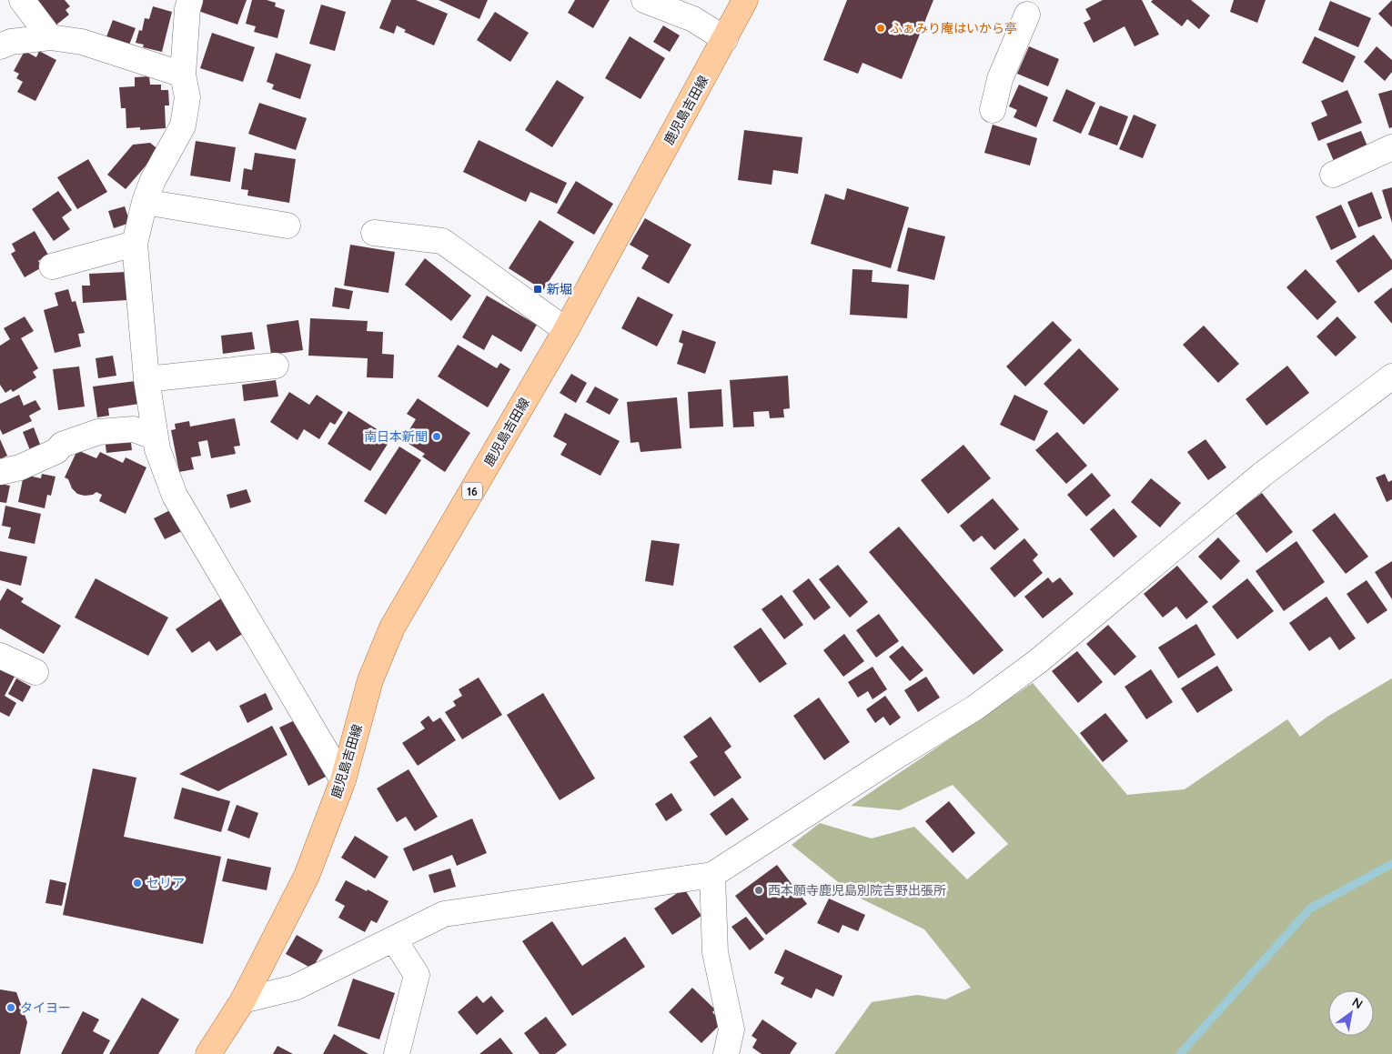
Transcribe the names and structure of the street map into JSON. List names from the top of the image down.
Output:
{
  "streets": {
    "main road": ["鹿児島吉田線", "16"]
  },
  "places": {
    "other": [
      "ふぁみり庵はいから亭",
      "南日本新聞",
      "セリア",
      "西本願寺鹿児島別院吉野出張所",
      "タイヨー"
    ],
    "transit": ["新堀"]
  },
  "north": "top right"
}
